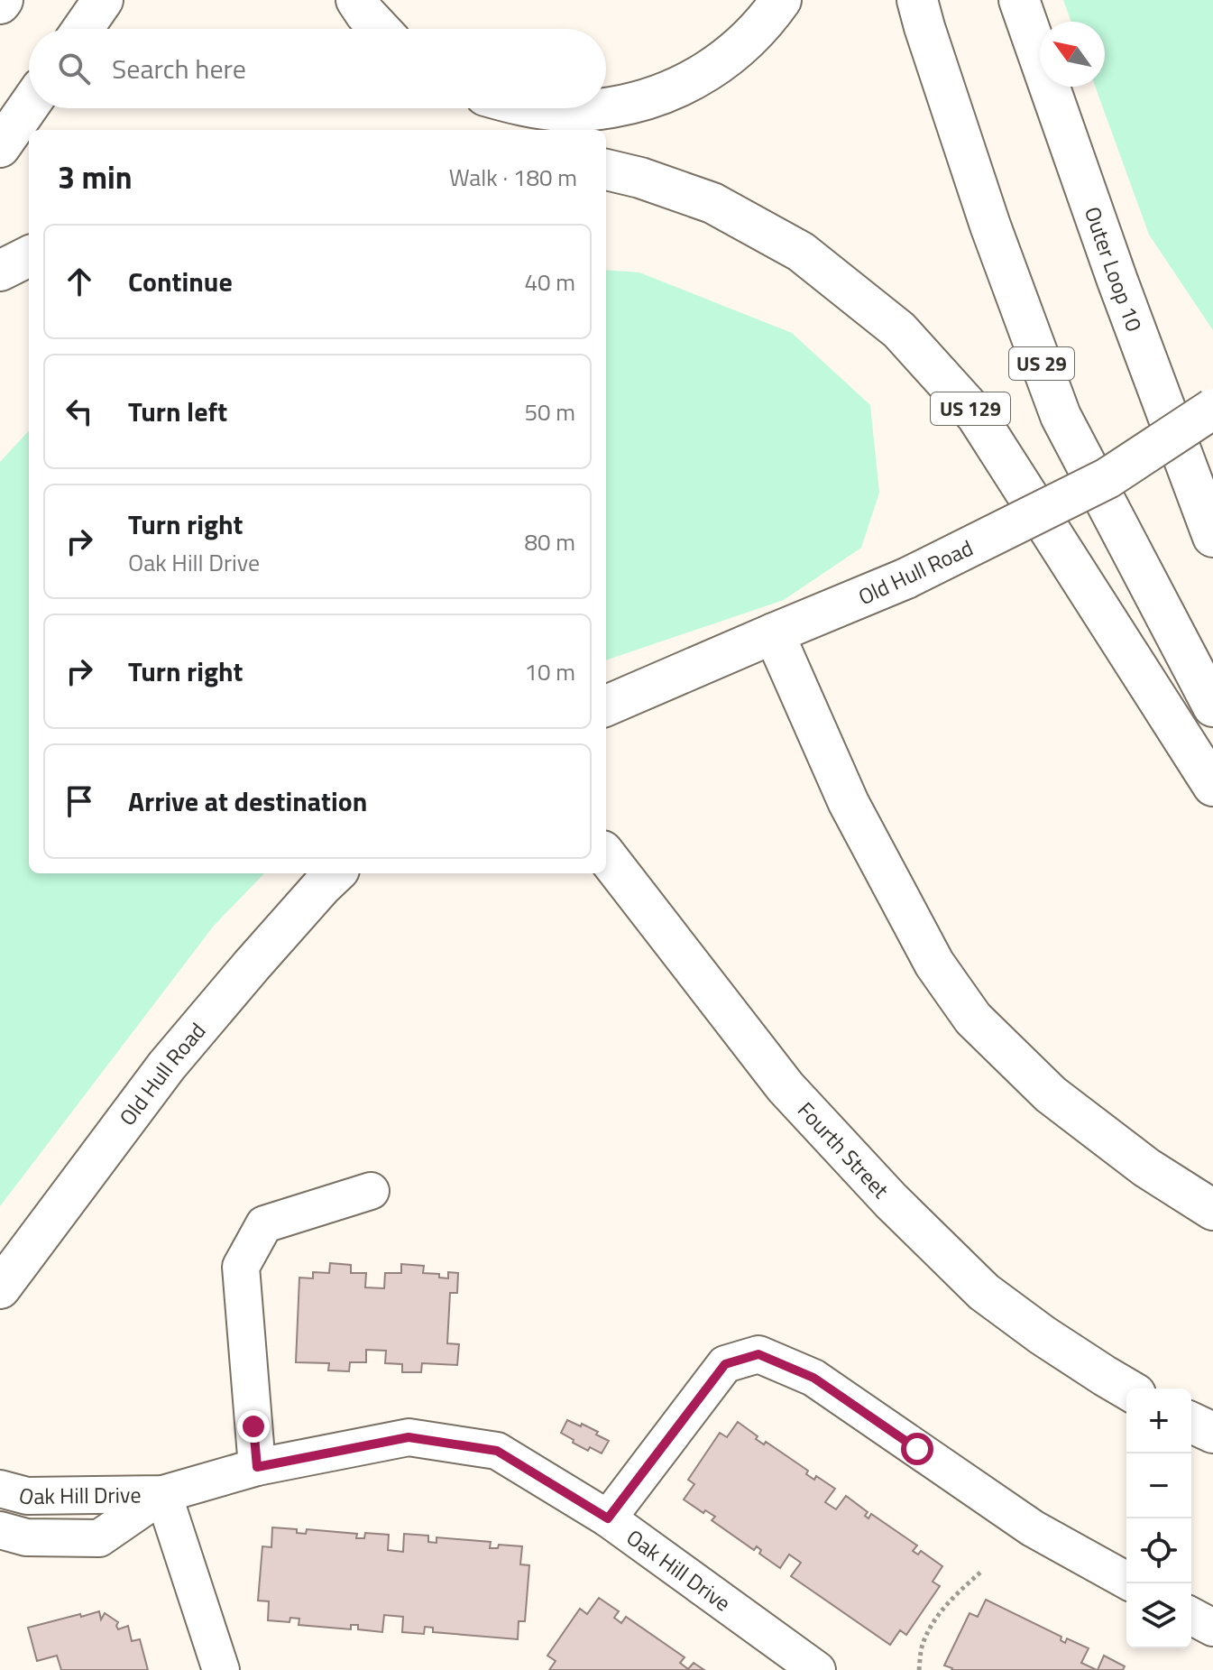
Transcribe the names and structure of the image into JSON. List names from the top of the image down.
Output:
{
  "streets": {
    "main road": [
      "Outer Loop 10",
      "US 29",
      "US 129",
      "Old Hull Road",
      "Fourth Street"
    ],
    "street": ["Oak Hill Drive"]
  },
  "north": "top left",
  "page": {
    "search": "Search here",
    "heading": ["3 min", "Walk · 180 m"],
    "list": [
      ["Continue", "40 m"],
      ["Turn left", "50 m"],
      ["Turn right", "Oak Hill Drive", "80 m"],
      ["Turn right", "10 m"],
      "Arrive at destination"
    ],
    "map_buttons": ["+", "−"]
  }
}
